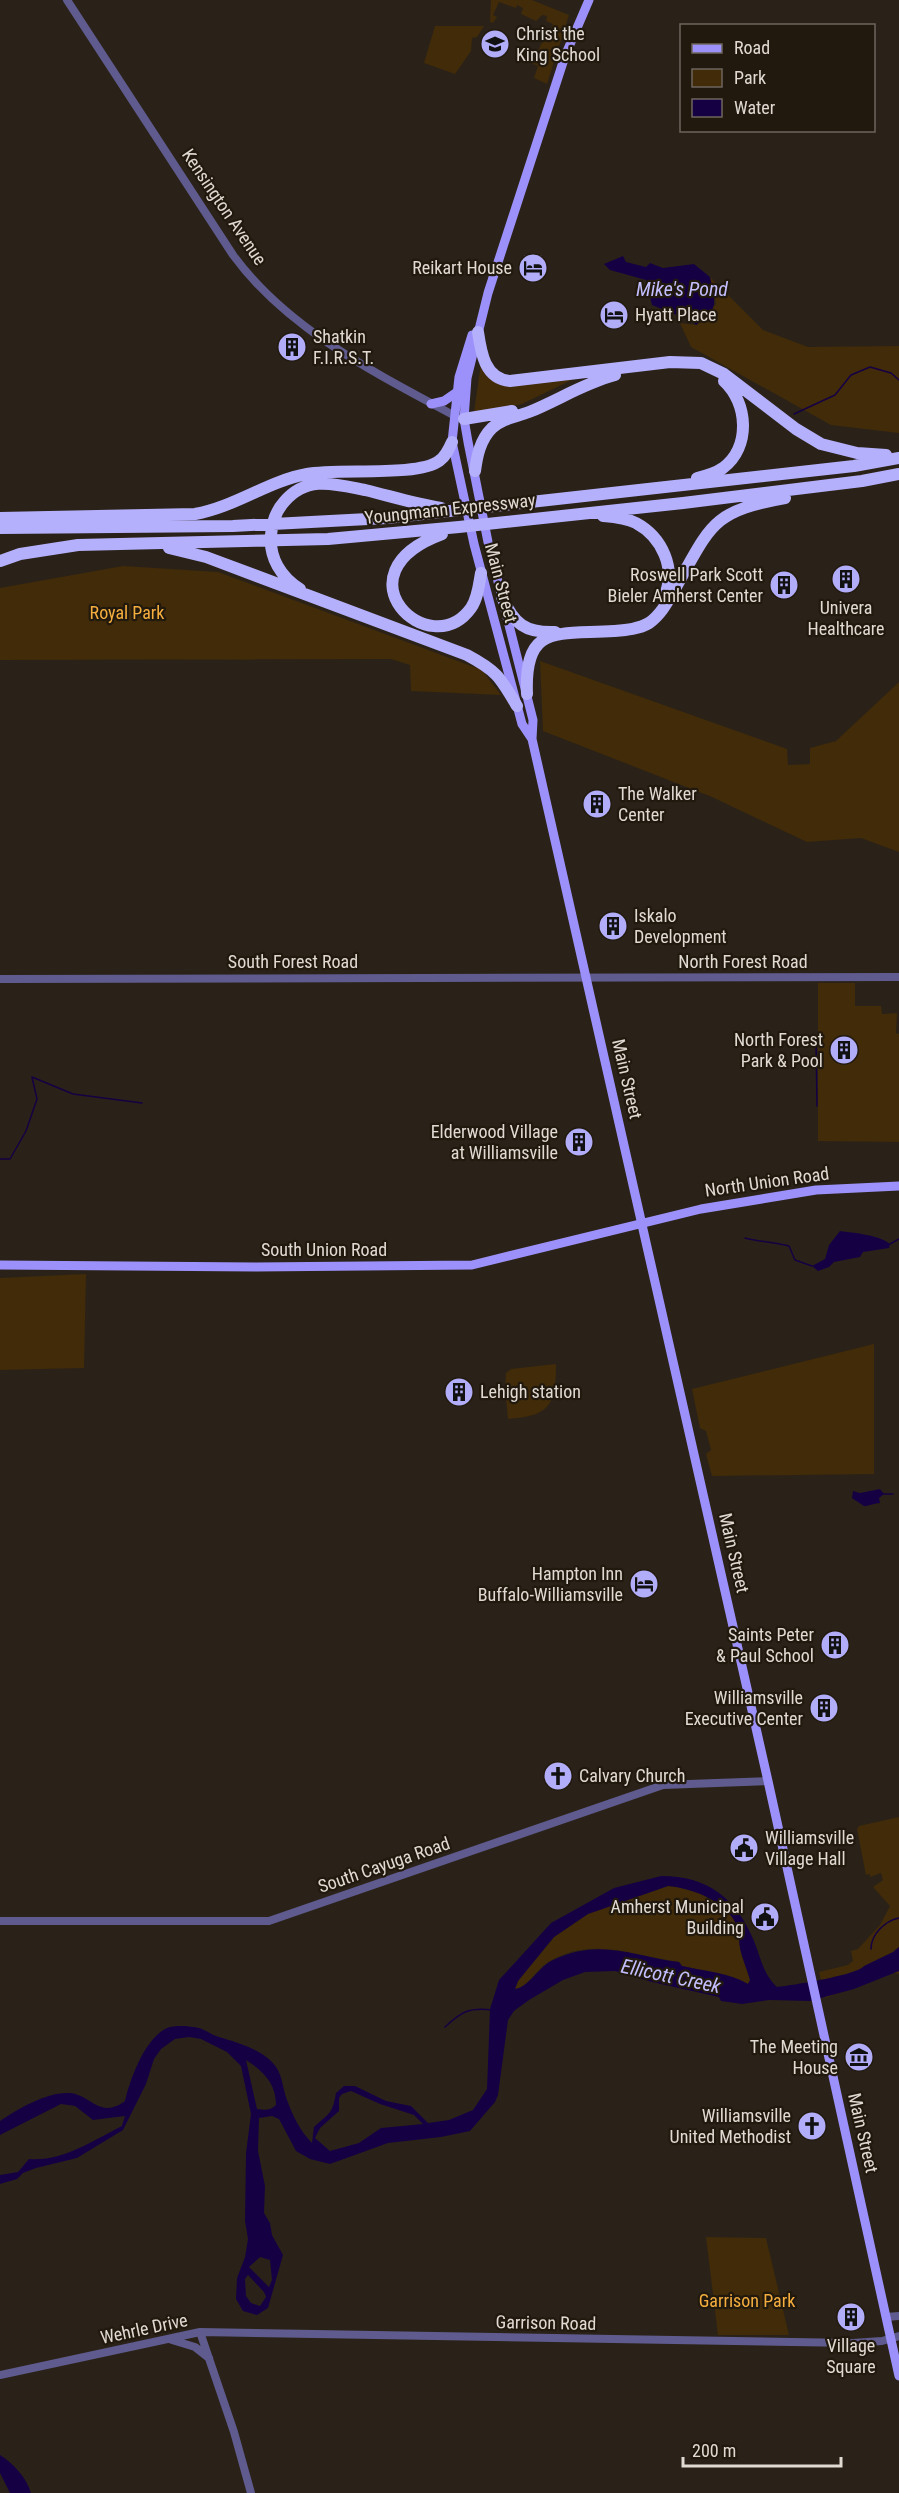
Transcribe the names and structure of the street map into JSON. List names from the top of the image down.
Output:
{
  "streets": {
    "highway": ["Youngmann Expressway"],
    "main road": ["Main Street", "North Union Road", "South Union Road"],
    "street": [
      "Kensington Avenue",
      "South Forest Road",
      "North Forest Road",
      "South Cayuga Road",
      "Garrison Road",
      "Wehrle Drive"
    ]
  },
  "crossings": [
    ["Kensington Avenue", "Main Street"],
    ["Main Street", "South Forest Road"],
    ["Main Street", "North Forest Road"],
    ["Main Street", "North Union Road"],
    ["Main Street", "South Union Road"],
    ["Main Street", "South Cayuga Road"],
    ["Main Street", "Garrison Road"],
    ["South Forest Road", "North Forest Road"],
    ["North Union Road", "South Union Road"],
    ["Garrison Road", "Wehrle Drive"]
  ],
  "water": ["Mike's Pond", "Ellicott Creek"],
  "parks": ["Royal Park", "Garrison Park"],
  "places": {
    "school or university": ["Christ the King School"],
    "hotel": ["Reikart House", "Hyatt Place", "Hampton Inn Buffalo-Williamsville"],
    "building": [
      "Shatkin F.I.R.S.T.",
      "Univera Healthcare",
      "Roswell Park Scott Bieler Amherst Center",
      "The Walker Center",
      "Iskalo Development",
      "North Forest Park & Pool",
      "Elderwood Village at Williamsville",
      "Lehigh station",
      "Saints Peter & Paul School",
      "Williamsville Executive Center",
      "Village Square"
    ],
    "church": ["Calvary Church", "Williamsville United Methodist"],
    "public building": ["Williamsville Village Hall", "Amherst Municipal Building"],
    "museum": ["The Meeting House"]
  },
  "legend": ["Road", "Park", "Water"],
  "scale_bar": "200 m"
}
